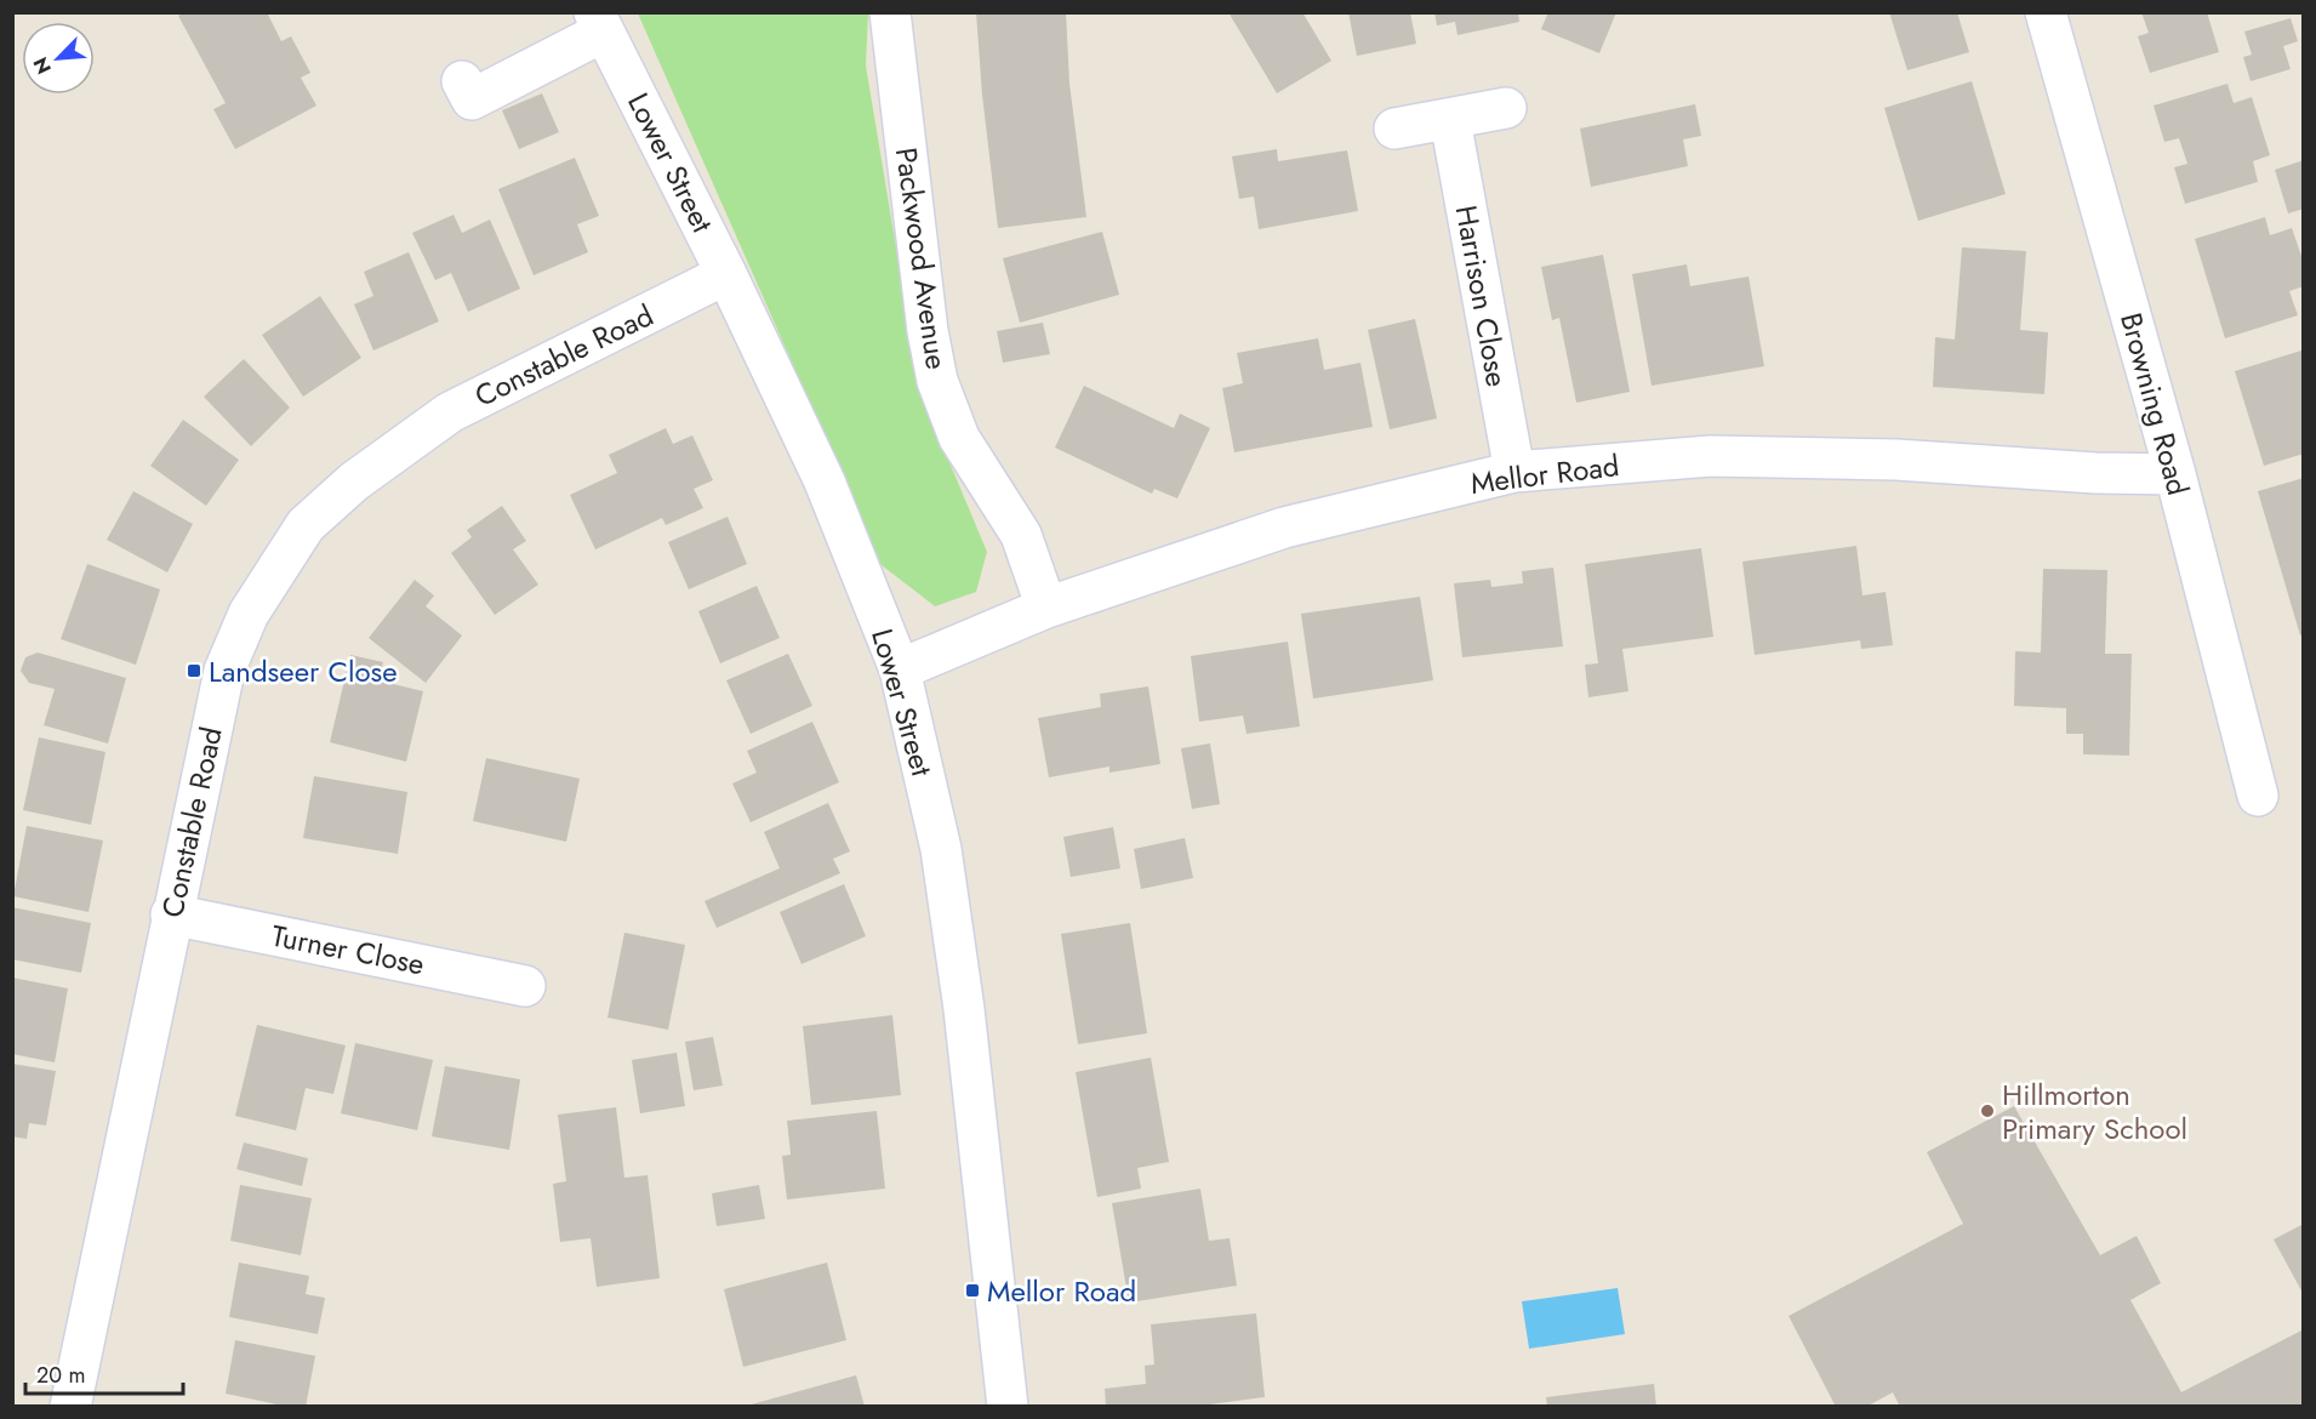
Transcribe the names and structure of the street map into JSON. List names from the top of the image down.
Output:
{
  "streets": {
    "street": [
      "Lower Street",
      "Packwood Avenue",
      "Harrison Close",
      "Constable Road",
      "Browning Road",
      "Mellor Road",
      "Turner Close"
    ]
  },
  "crossings": [
    ["Lower Street", "Constable Road"],
    ["Lower Street", "Mellor Road"],
    ["Packwood Avenue", "Mellor Road"],
    ["Harrison Close", "Mellor Road"],
    ["Constable Road", "Turner Close"],
    ["Browning Road", "Mellor Road"]
  ],
  "places": {
    "transit": ["Landseer Close", "Mellor Road"],
    "other": ["Hillmorton Primary School"]
  },
  "scale_bar": "20 m",
  "north": "bottom left"
}
